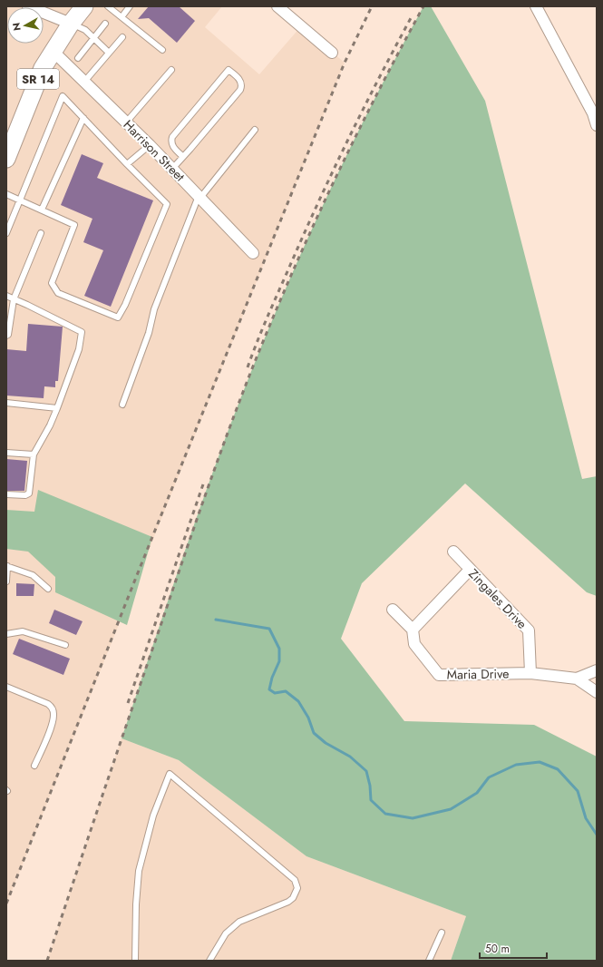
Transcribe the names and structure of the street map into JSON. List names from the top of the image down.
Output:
{
  "streets": {
    "main road": ["SR 14"],
    "street": ["Harrison Street", "Zingales Drive", "Maria Drive"]
  },
  "crossings": [
    ["SR 14", "Harrison Street"],
    ["Zingales Drive", "Maria Drive"]
  ],
  "scale_bar": "50 m",
  "north": "left"
}
